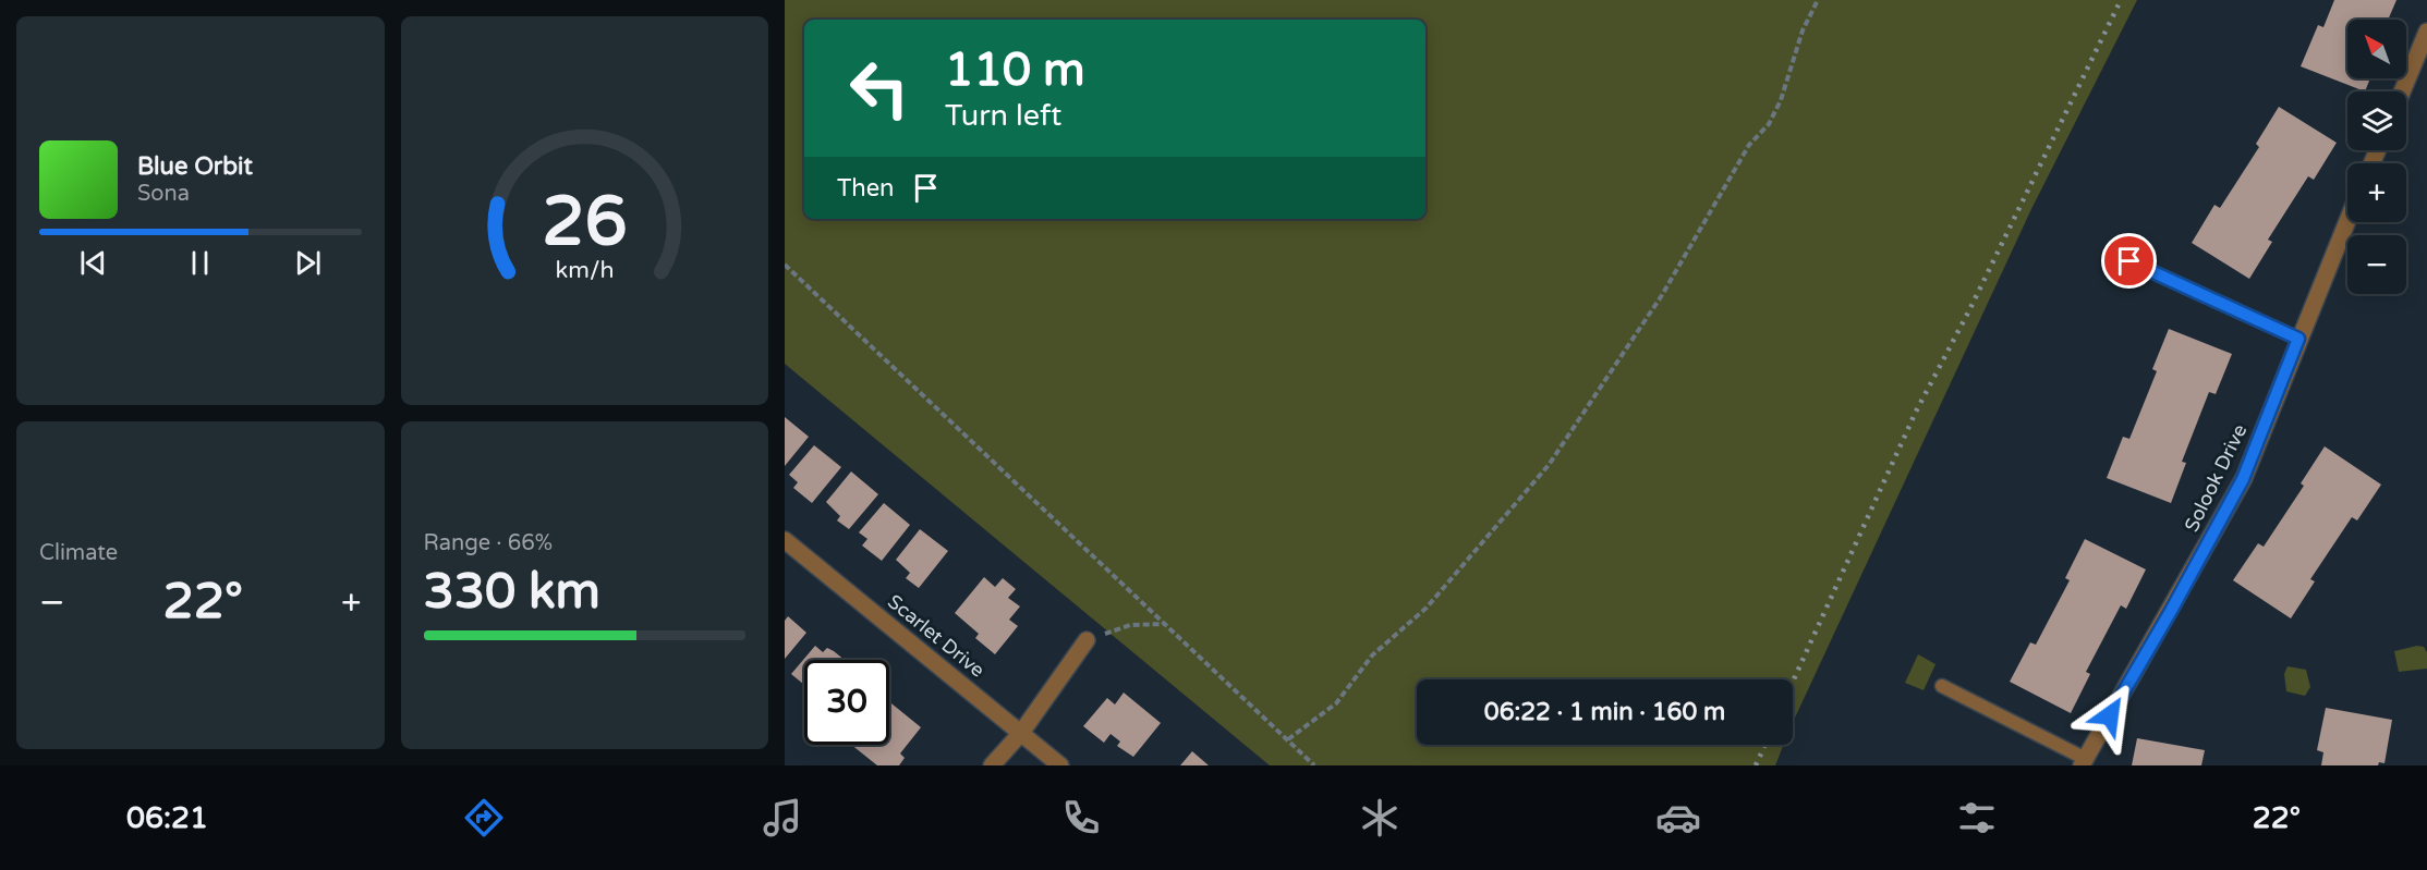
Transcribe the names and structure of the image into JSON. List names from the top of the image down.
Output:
{
  "streets": {
    "street": ["Solook Drive", "Scarlet Drive"]
  },
  "north": "top left",
  "page": {
    "map_buttons": ["+", "−"],
    "turn": ["110 m", "Turn left"],
    "song": ["Blue Orbit", "Sona"],
    "then": "Then",
    "tile": [
      "Climate",
      ["Range · 66%", "330 km"]
    ],
    "heat": ["−", "22°", "+"],
    "limit": "30",
    "trip": "06:22 · 1 min · 160 m",
    "tabs": ["06:21", "22°"],
    "gauge": ["26", "km/h"]
  }
}
